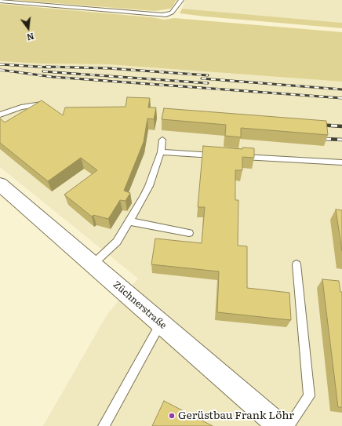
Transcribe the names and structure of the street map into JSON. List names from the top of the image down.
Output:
{
  "streets": {
    "street": ["Züchnerstraße"]
  },
  "places": ["Gerüstbau Frank Löhr"],
  "north": "bottom"
}
